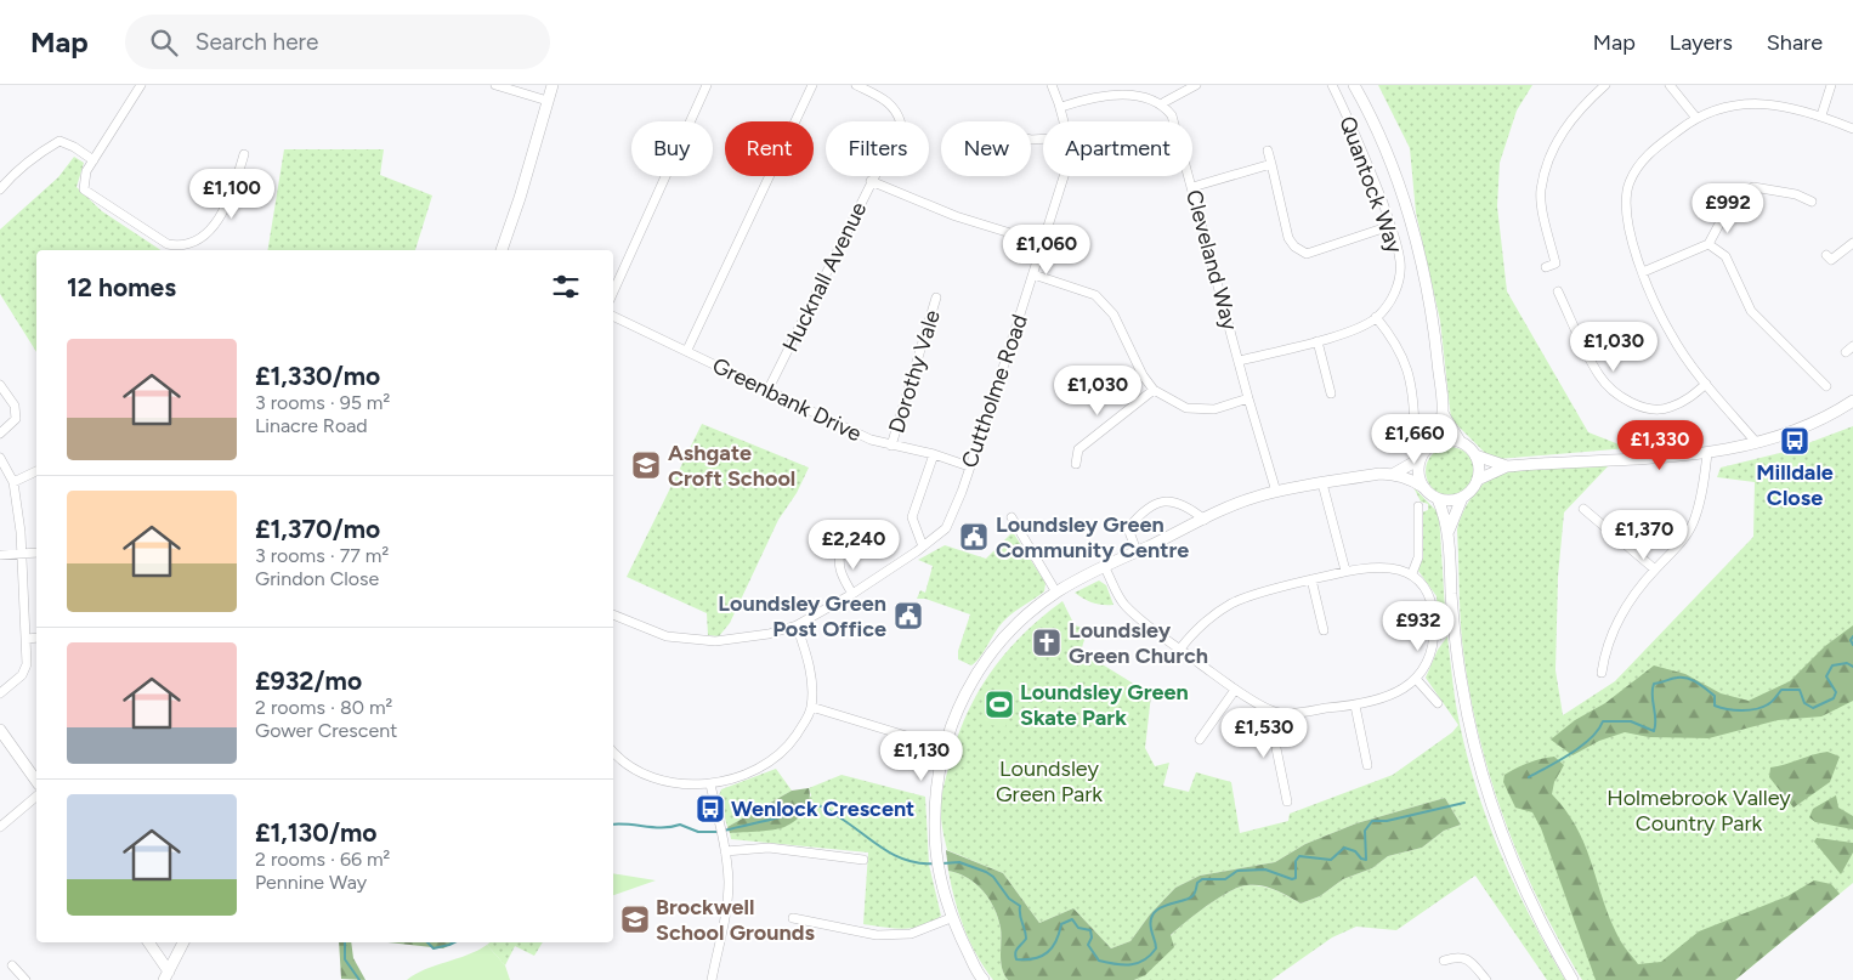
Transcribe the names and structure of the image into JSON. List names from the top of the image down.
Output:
{
  "streets": {
    "street": [
      "Quantock Way",
      "Cleveland Way",
      "Hucknall Avenue",
      "Dorothy Vale",
      "Cuttholme Road",
      "Greenbank Drive"
    ]
  },
  "crossings": [
    ["Quantock Way", "Cleveland Way"],
    ["Hucknall Avenue", "Greenbank Drive"],
    ["Dorothy Vale", "Greenbank Drive"],
    ["Cuttholme Road", "Greenbank Drive"]
  ],
  "parks": ["Loundsley Green Park", "Holmebrook Valley Country Park"],
  "places": {
    "bus stop": ["Milldale Close", "Wenlock Crescent"],
    "school or university": ["Ashgate Croft School", "Brockwell School Grounds"],
    "public building": ["Loundsley Green Community Centre", "Loundsley Green Post Office"],
    "church": ["Loundsley Green Church"],
    "sports": ["Loundsley Green Skate Park"]
  },
  "page": {
    "header": "Map",
    "search": "Search here",
    "nav": ["Map", "Layers", "Share"],
    "chip": [
      "Buy",
      "Rent",
      "Filters",
      "New",
      "Apartment"
    ],
    "price": [
      "£1,100",
      "£992",
      "£1,060",
      "£1,030",
      "£1,030",
      "£1,660",
      "£1,330",
      "£1,370",
      "£2,240",
      "£932",
      "£1,530",
      "£1,130"
    ],
    "heading": "12 homes",
    "list": [
      {
        "name": "£1,330/mo",
        "note": "3 rooms · 95 m² · Linacre Road"
      },
      {
        "name": "£1,370/mo",
        "note": "3 rooms · 77 m² · Grindon Close"
      },
      {
        "name": "£932/mo",
        "note": "2 rooms · 80 m² · Gower Crescent"
      },
      {
        "name": "£1,130/mo",
        "note": "2 rooms · 66 m² · Pennine Way"
      }
    ]
  }
}
